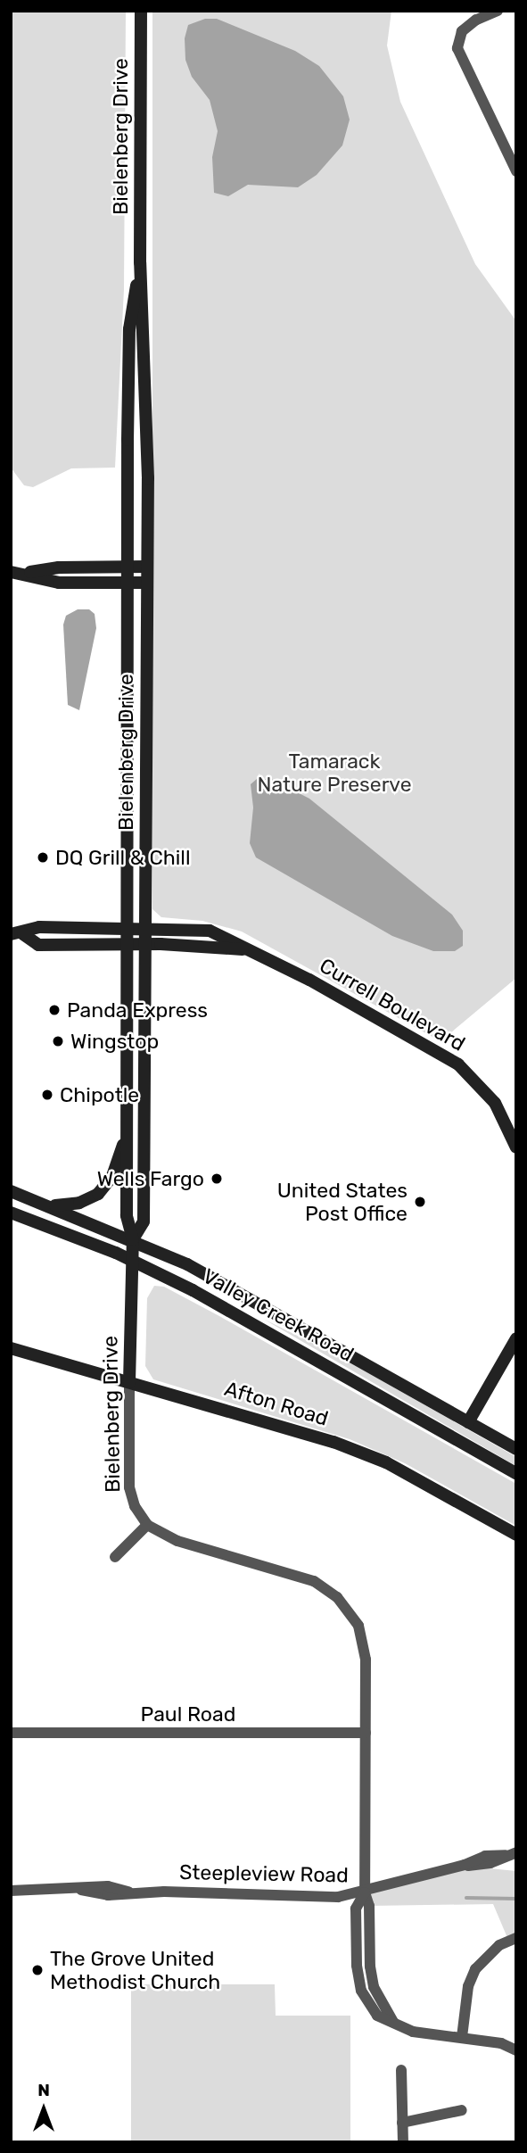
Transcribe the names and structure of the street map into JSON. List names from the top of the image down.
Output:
{
  "streets": {
    "street": [
      "Bielenberg Drive",
      "Currell Boulevard",
      "Valley Creek Road",
      "Afton Road",
      "Paul Road",
      "Steepleview Road"
    ]
  },
  "crossings": [
    ["Bielenberg Drive", "Currell Boulevard"],
    ["Bielenberg Drive", "Valley Creek Road"],
    ["Bielenberg Drive", "Afton Road"]
  ],
  "parks": ["Tamarack Nature Preserve"],
  "places": [
    "DQ Grill & Chill",
    "Panda Express",
    "Wingstop",
    "Chipotle",
    "Wells Fargo",
    "United States Post Office",
    "The Grove United Methodist Church"
  ],
  "north": "top"
}
